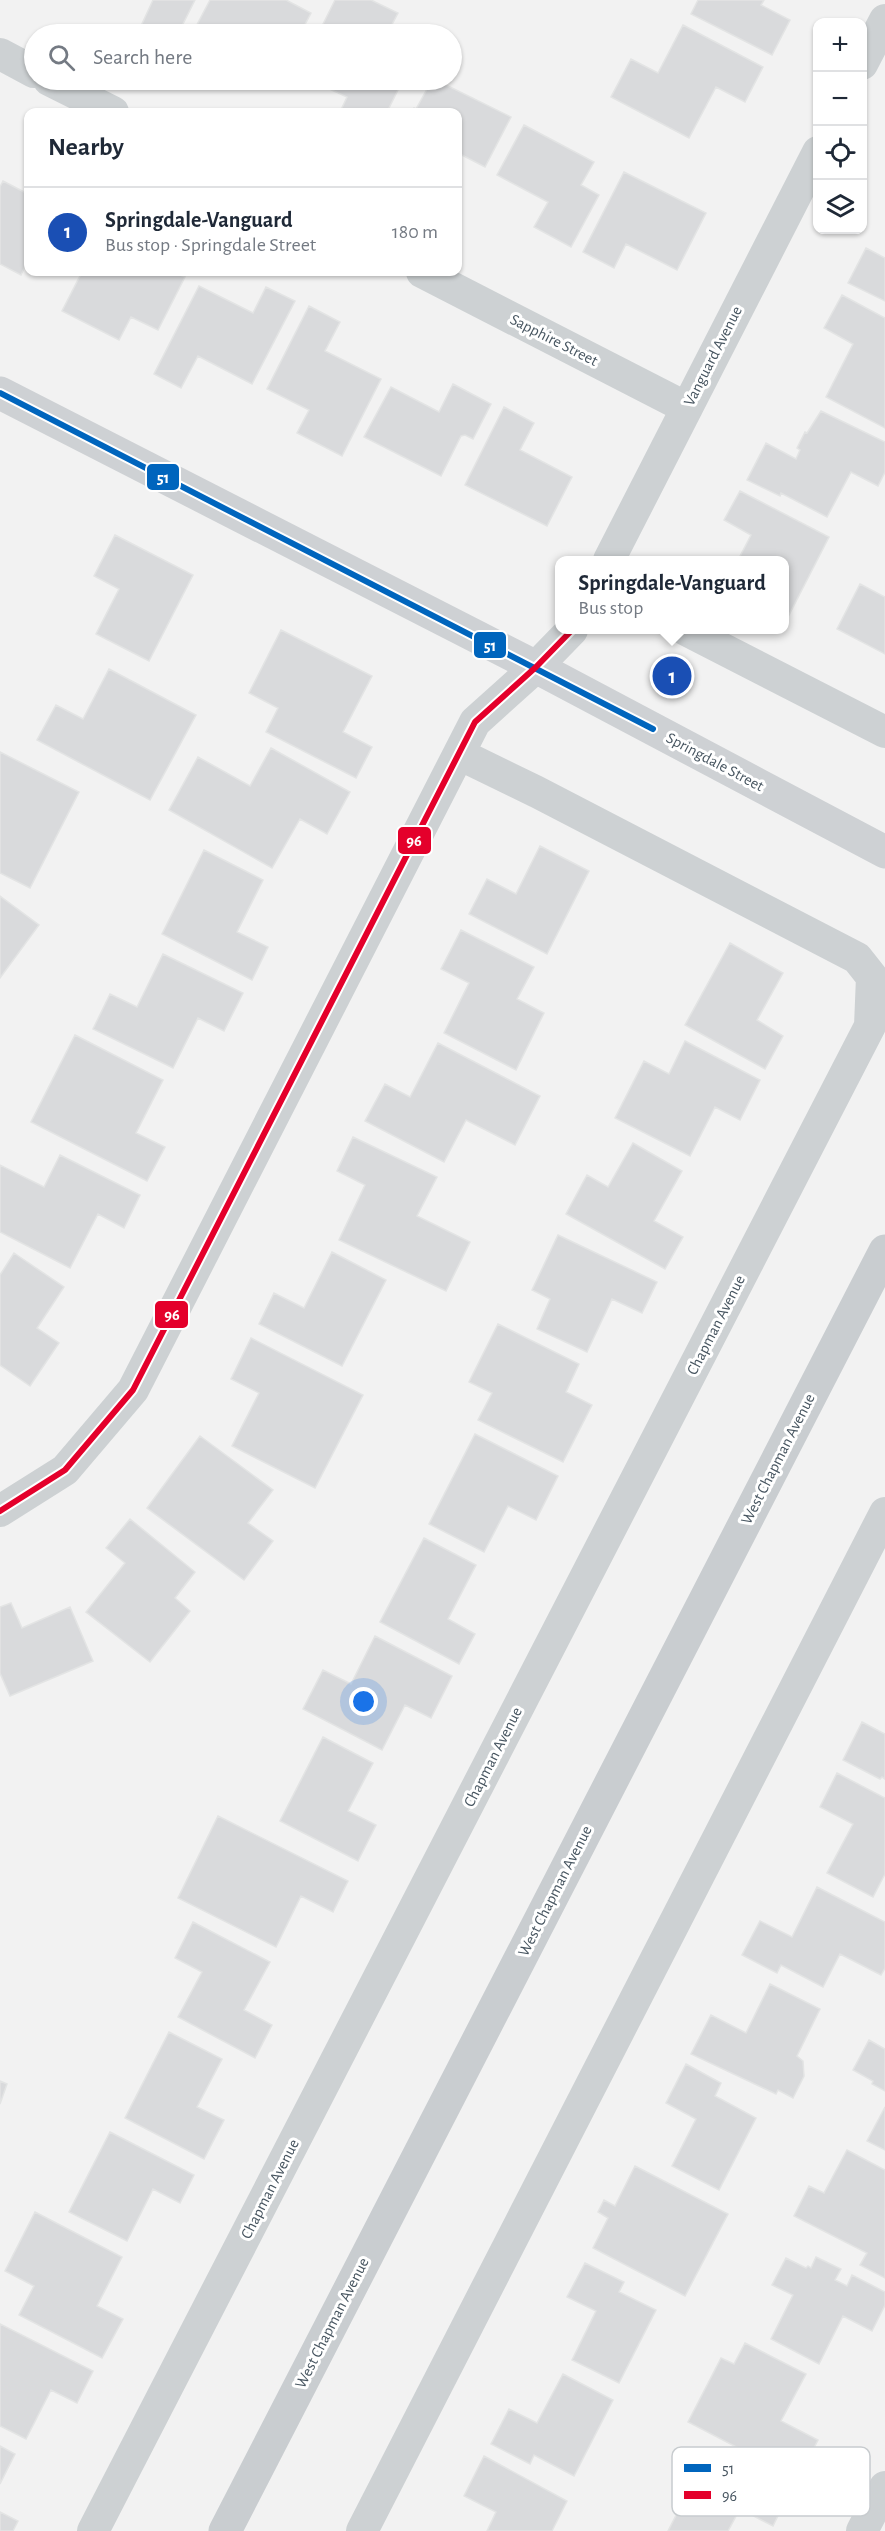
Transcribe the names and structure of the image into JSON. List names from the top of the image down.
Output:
{
  "streets": {
    "main road": ["West Chapman Avenue"],
    "street": [
      "Sapphire Street",
      "Vanguard Avenue",
      "Springdale Street",
      "Chapman Avenue"
    ]
  },
  "crossings": [
    ["Sapphire Street", "Vanguard Avenue"]
  ],
  "lines": ["transit line 51", "transit line 96"],
  "legend": ["51", "96"],
  "page": {
    "map_buttons": ["+", "−"],
    "search": "Search here",
    "heading": "Nearby",
    "list": [
      {
        "mark": "1",
        "name": "Springdale-Vanguard",
        "note": "Bus stop · Springdale Street",
        "value": "180 m"
      }
    ],
    "popup": ["Springdale-Vanguard", "Bus stop"],
    "pins": "1"
  }
}
